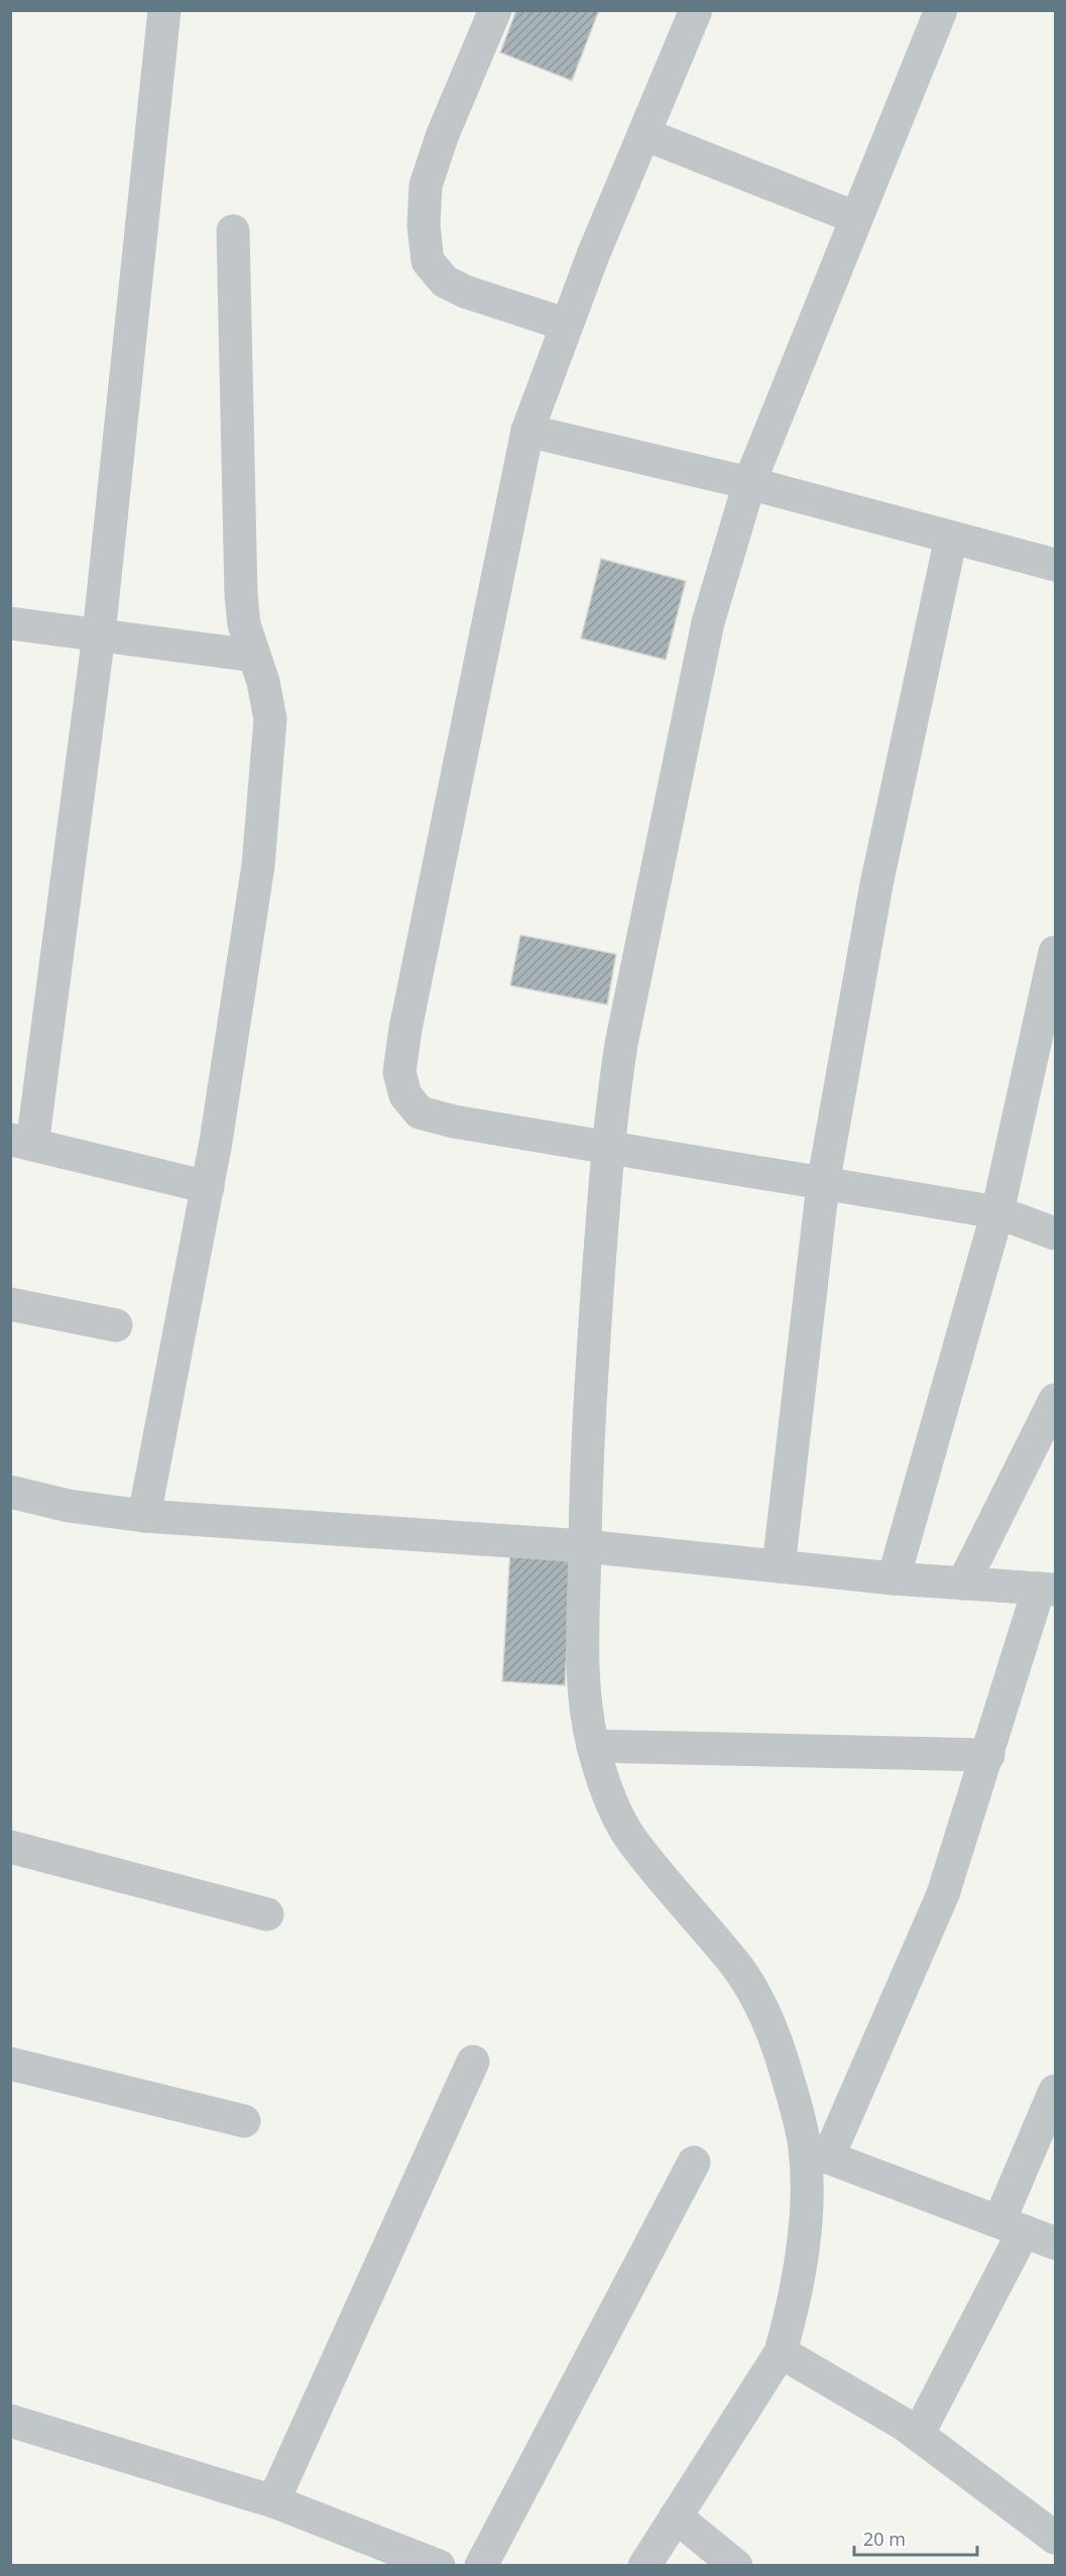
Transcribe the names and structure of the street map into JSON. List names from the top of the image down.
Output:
{
  "scale_bar": "20 m"
}
